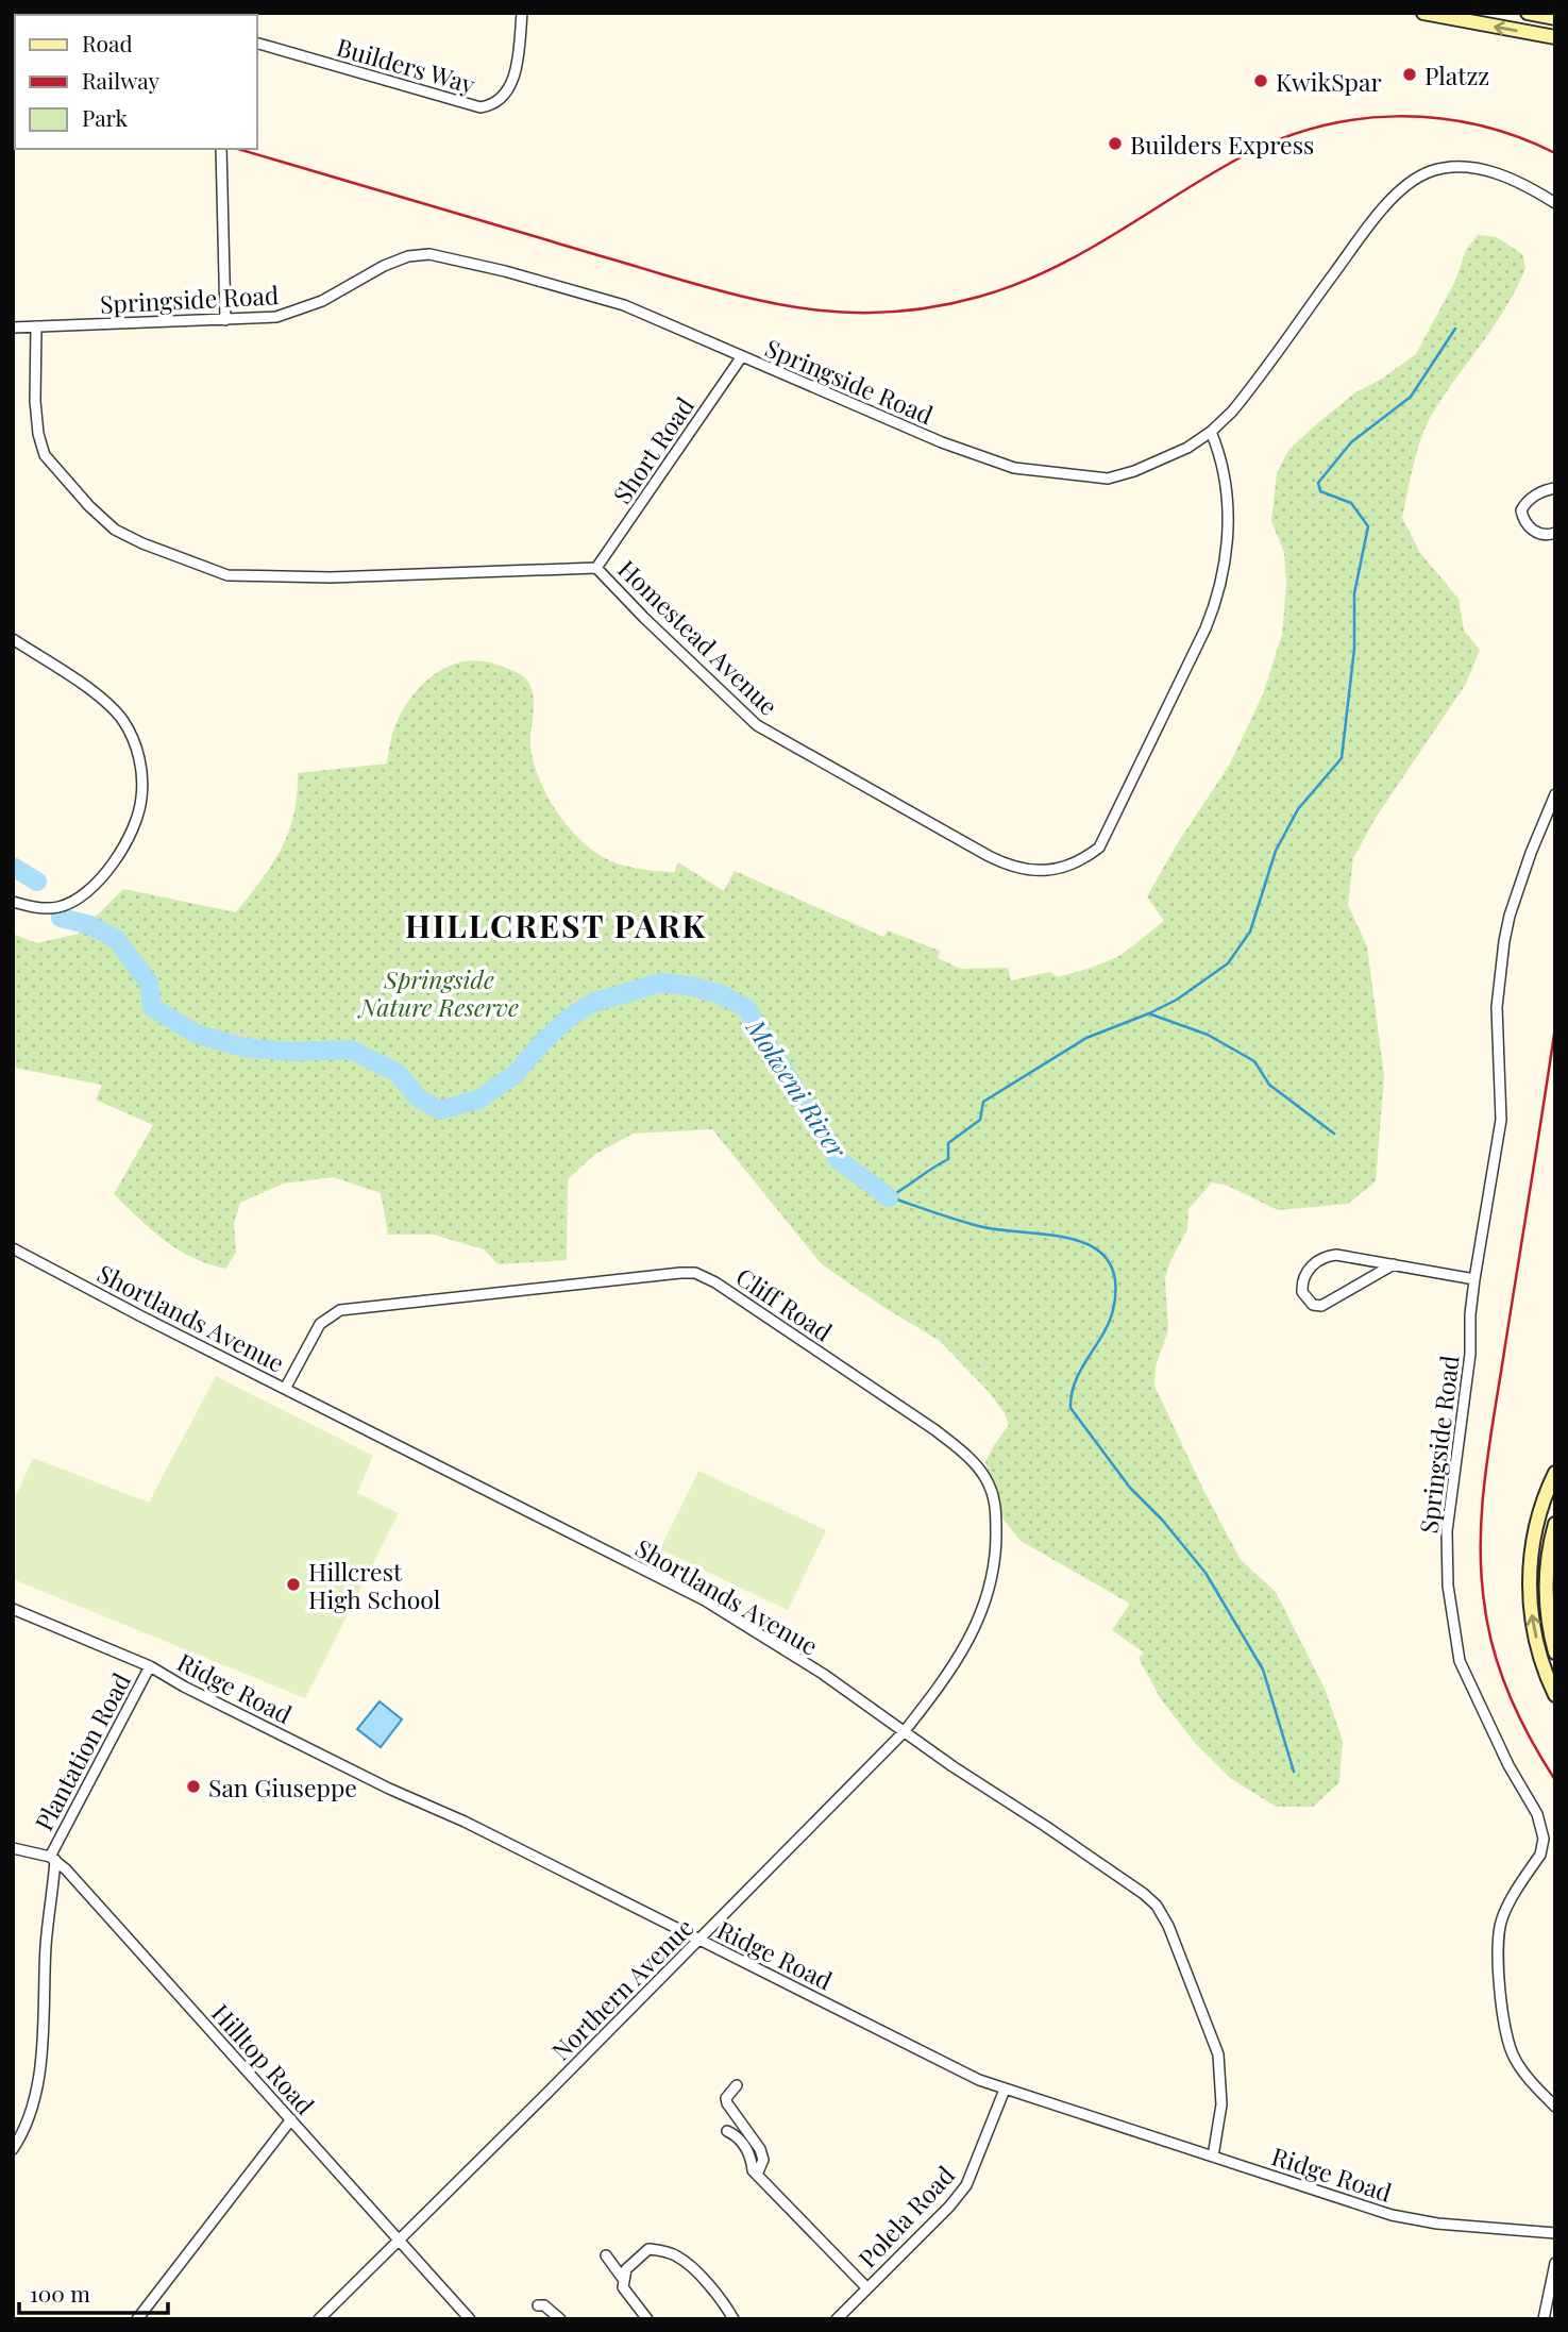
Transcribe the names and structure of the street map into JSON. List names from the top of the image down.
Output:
{
  "streets": {
    "street": [
      "Builders Way",
      "Springside Road",
      "Short Road",
      "Homestead Avenue",
      "Cliff Road",
      "Shortlands Avenue",
      "Ridge Road",
      "Plantation Road",
      "Northern Avenue",
      "Hilltop Road",
      "Polela Road"
    ]
  },
  "crossings": [
    ["Springside Road", "Short Road"],
    ["Springside Road", "Homestead Avenue"],
    ["Short Road", "Homestead Avenue"],
    ["Cliff Road", "Shortlands Avenue"],
    ["Cliff Road", "Northern Avenue"],
    ["Shortlands Avenue", "Ridge Road"],
    ["Shortlands Avenue", "Northern Avenue"],
    ["Ridge Road", "Plantation Road"],
    ["Ridge Road", "Northern Avenue"],
    ["Ridge Road", "Polela Road"],
    ["Plantation Road", "Hilltop Road"],
    ["Northern Avenue", "Hilltop Road"]
  ],
  "districts": ["HILLCREST PARK"],
  "water": ["Molweni River"],
  "parks": ["Springside Nature Reserve"],
  "places": [
    "Platzz",
    "KwikSpar",
    "Builders Express",
    "Hillcrest High School",
    "San Giuseppe"
  ],
  "legend": ["Road", "Railway", "Park"],
  "scale_bar": "100 m"
}
